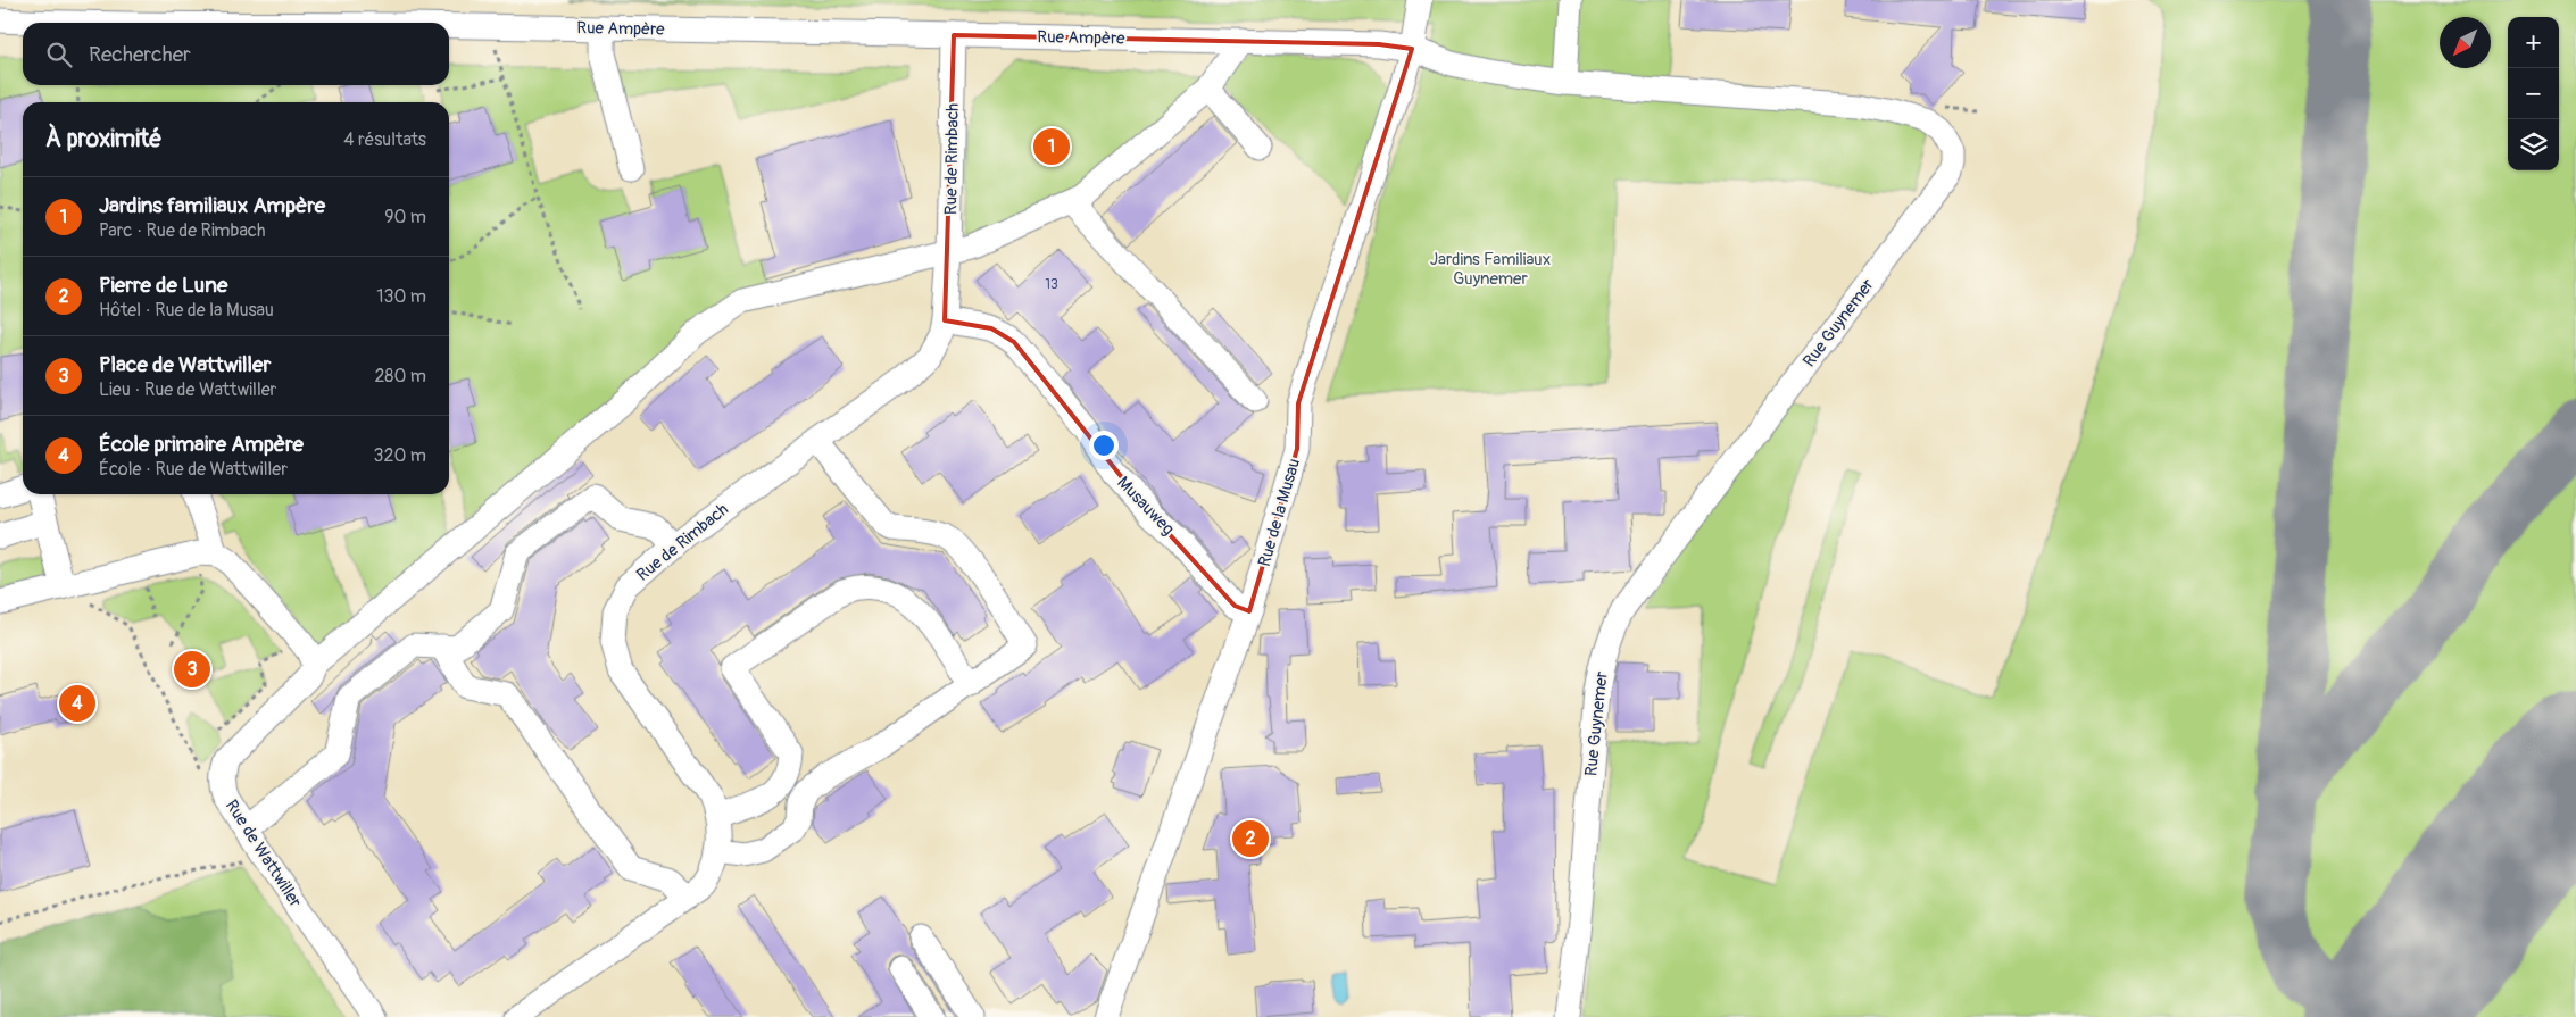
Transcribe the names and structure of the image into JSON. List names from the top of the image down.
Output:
{
  "streets": {
    "street": [
      "Rue Ampère",
      "Rue de Rimbach",
      "Rue Guynemer",
      "Musauweg",
      "Rue de la Musau",
      "Rue de Wattwiller"
    ]
  },
  "crossings": [
    ["Rue Ampère", "Rue de Rimbach"],
    ["Rue Ampère", "Rue Guynemer"],
    ["Rue Ampère", "Rue de la Musau"],
    ["Rue de Rimbach", "Musauweg"],
    ["Rue Guynemer", "Rue de la Musau"],
    ["Musauweg", "Rue de la Musau"]
  ],
  "parks": ["Jardins Familiaux Guynemer"],
  "house_numbers": ["13"],
  "north": "bottom left",
  "page": {
    "map_buttons": ["+", "−"],
    "search": "Rechercher",
    "heading": ["À proximité", "4 résultats"],
    "pins": [
      "1",
      "3",
      "4",
      "2"
    ],
    "list": [
      {
        "mark": "1",
        "name": "Jardins familiaux Ampère",
        "note": "Parc · Rue de Rimbach",
        "value": "90 m"
      },
      {
        "mark": "2",
        "name": "Pierre de Lune",
        "note": "Hôtel · Rue de la Musau",
        "value": "130 m"
      },
      {
        "mark": "3",
        "name": "Place de Wattwiller",
        "note": "Lieu · Rue de Wattwiller",
        "value": "280 m"
      },
      {
        "mark": "4",
        "name": "École primaire Ampère",
        "note": "École · Rue de Wattwiller",
        "value": "320 m"
      }
    ]
  }
}
